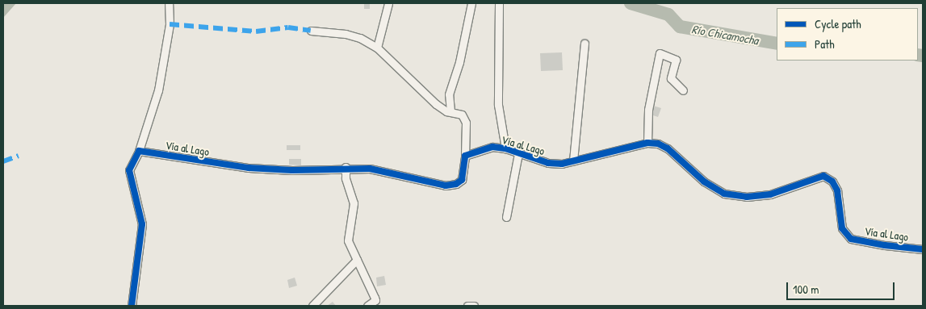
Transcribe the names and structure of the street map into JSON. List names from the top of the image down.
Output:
{
  "streets": {
    "street": ["Vía al Lago"]
  },
  "water": ["Río Chicamocha"],
  "legend": ["Cycle path", "Path"],
  "scale_bar": "100 m"
}
